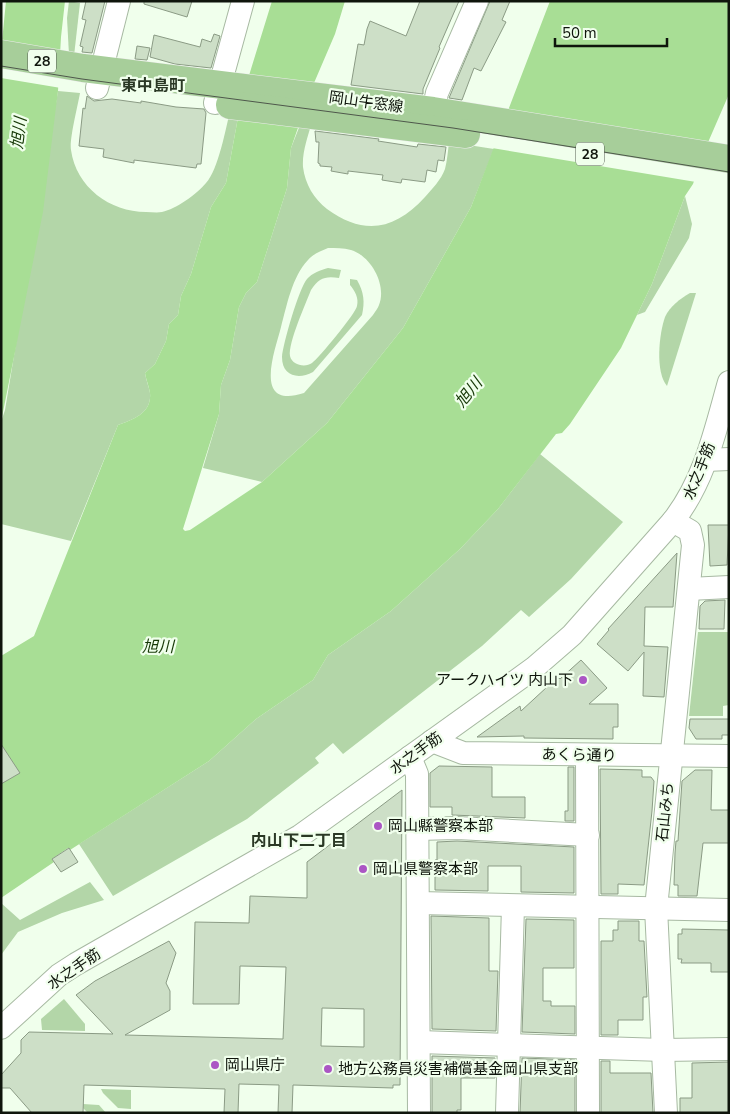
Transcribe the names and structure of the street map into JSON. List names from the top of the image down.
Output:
{
  "streets": {
    "main road": ["28", "岡山牛窓線"],
    "street": ["水之手筋", "あくら通り", "石山みち"]
  },
  "crossings": [
    ["水之手筋", "あくら通り"],
    ["水之手筋", "石山みち"],
    ["あくら通り", "石山みち"]
  ],
  "districts": ["東中島町", "内山下二丁目"],
  "water": ["旭川"],
  "places": [
    "アークハイツ 内山下",
    "岡山縣警察本部",
    "岡山県警察本部",
    "岡山県庁",
    "地方公務員災害補償基金岡山県支部"
  ],
  "scale_bar": "50 m"
}
